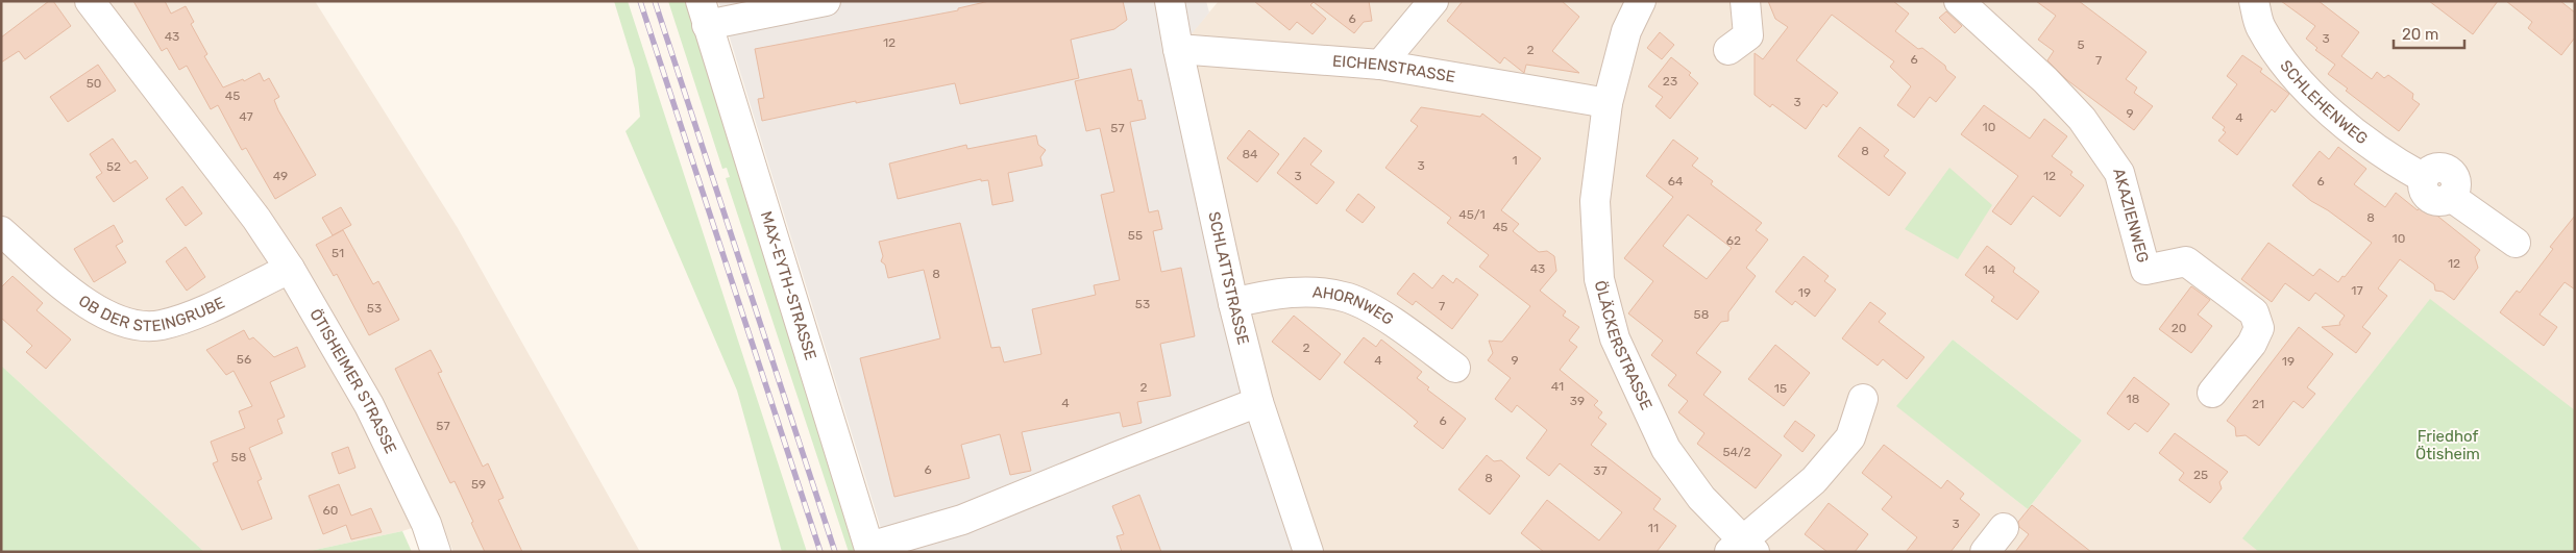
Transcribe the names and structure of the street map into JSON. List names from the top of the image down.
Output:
{
  "streets": {
    "street": [
      "EICHENSTRASSE",
      "SCHLEHENWEG",
      "AKAZIENWEG",
      "SCHLATTSTRASSE",
      "MAX-EYTH-STRASSE",
      "OB DER STEINGRUBE",
      "AHORNWEG",
      "ÖLÄCKERSTRASSE",
      "ÖTISHEIMER STRASSE"
    ]
  },
  "crossings": [
    ["EICHENSTRASSE", "SCHLATTSTRASSE"],
    ["EICHENSTRASSE", "ÖLÄCKERSTRASSE"],
    ["SCHLATTSTRASSE", "MAX-EYTH-STRASSE"],
    ["SCHLATTSTRASSE", "AHORNWEG"],
    ["OB DER STEINGRUBE", "ÖTISHEIMER STRASSE"]
  ],
  "parks": ["Friedhof Ötisheim"],
  "house_numbers": [
    "6",
    "43",
    "3",
    "12",
    "5",
    "2",
    "6",
    "7",
    "23",
    "50",
    "45",
    "3",
    "9",
    "47",
    "4",
    "10",
    "57",
    "8",
    "84",
    "1",
    "3",
    "52",
    "49",
    "3",
    "12",
    "64",
    "6",
    "45/1",
    "8",
    "45",
    "55",
    "10",
    "62",
    "51",
    "12",
    "43",
    "14",
    "8",
    "17",
    "19",
    "53",
    "7",
    "53",
    "58",
    "20",
    "2",
    "56",
    "4",
    "9",
    "19",
    "41",
    "2",
    "15",
    "18",
    "39",
    "4",
    "21",
    "6",
    "57",
    "54/2",
    "58",
    "6",
    "37",
    "25",
    "8",
    "59",
    "60",
    "3",
    "11"
  ],
  "scale_bar": "20 m"
}
